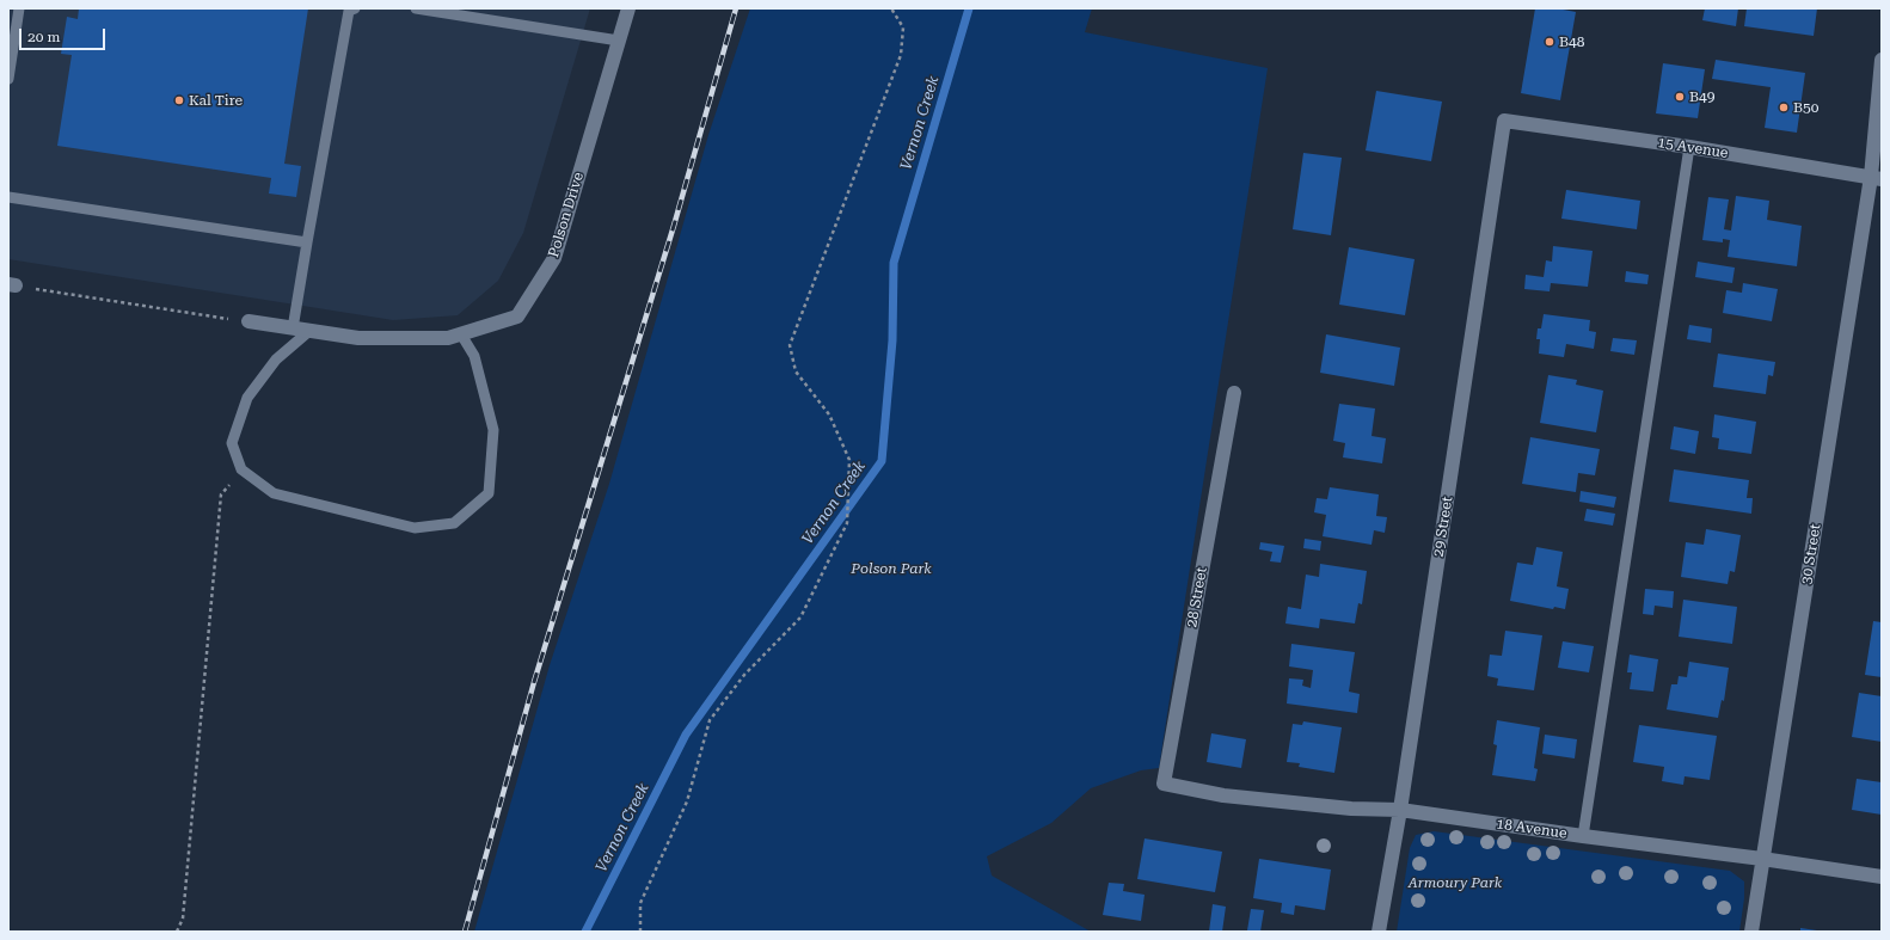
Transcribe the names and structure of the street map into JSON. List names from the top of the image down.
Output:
{
  "streets": {
    "street": [
      "15 Avenue",
      "Polson Drive",
      "29 Street",
      "30 Street",
      "28 Street",
      "18 Avenue"
    ]
  },
  "crossings": [
    ["15 Avenue", "29 Street"],
    ["15 Avenue", "30 Street"],
    ["29 Street", "18 Avenue"],
    ["30 Street", "18 Avenue"],
    ["28 Street", "18 Avenue"]
  ],
  "water": ["Vernon Creek"],
  "parks": ["Polson Park", "Armoury Park"],
  "places": [
    "B48",
    "B49",
    "Kal Tire",
    "B50"
  ],
  "scale_bar": "20 m"
}
